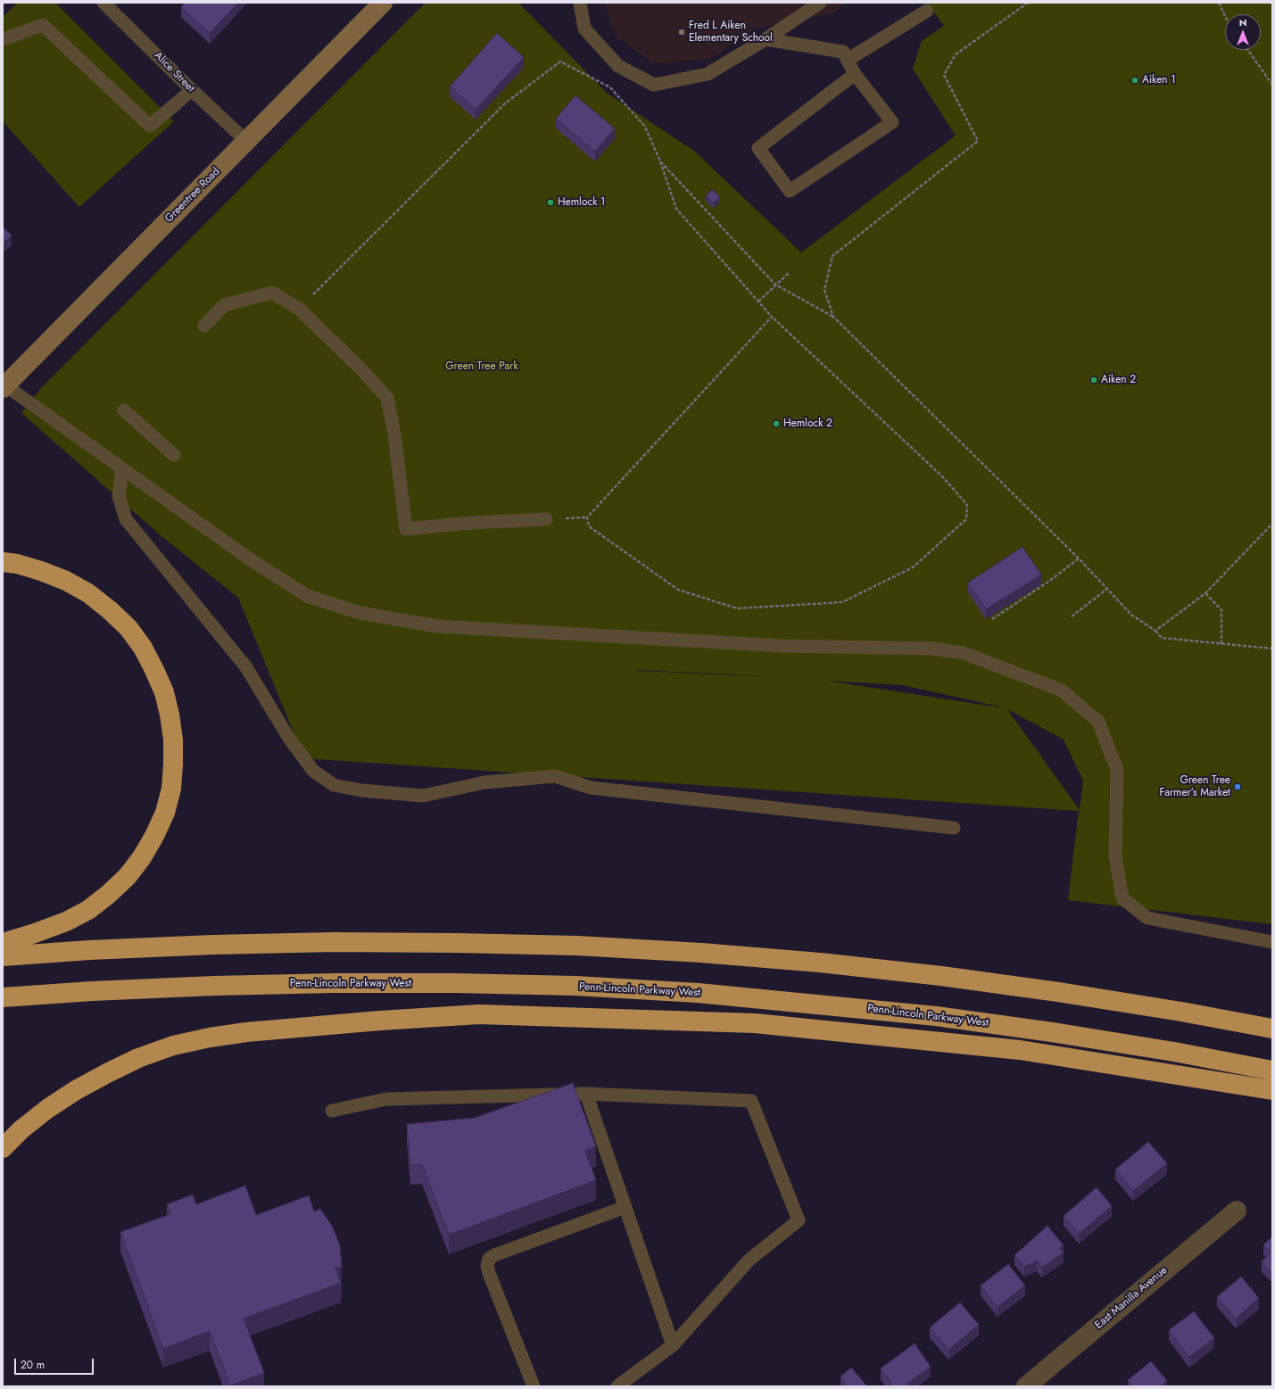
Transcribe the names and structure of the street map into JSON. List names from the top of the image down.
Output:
{
  "streets": {
    "highway": ["Penn-Lincoln Parkway West"],
    "main road": ["Greentree Road"],
    "street": ["East Manilla Avenue"],
    "lane": ["Alice Street"]
  },
  "crossings": [
    ["Alice Street", "Greentree Road"]
  ],
  "parks": ["Green Tree Park"],
  "places": [
    "Fred L Aiken Elementary School",
    "Aiken 1",
    "Hemlock 1",
    "Aiken 2",
    "Hemlock 2",
    "Green Tree Farmer’s Market"
  ],
  "scale_bar": "20 m",
  "north": "top"
}
